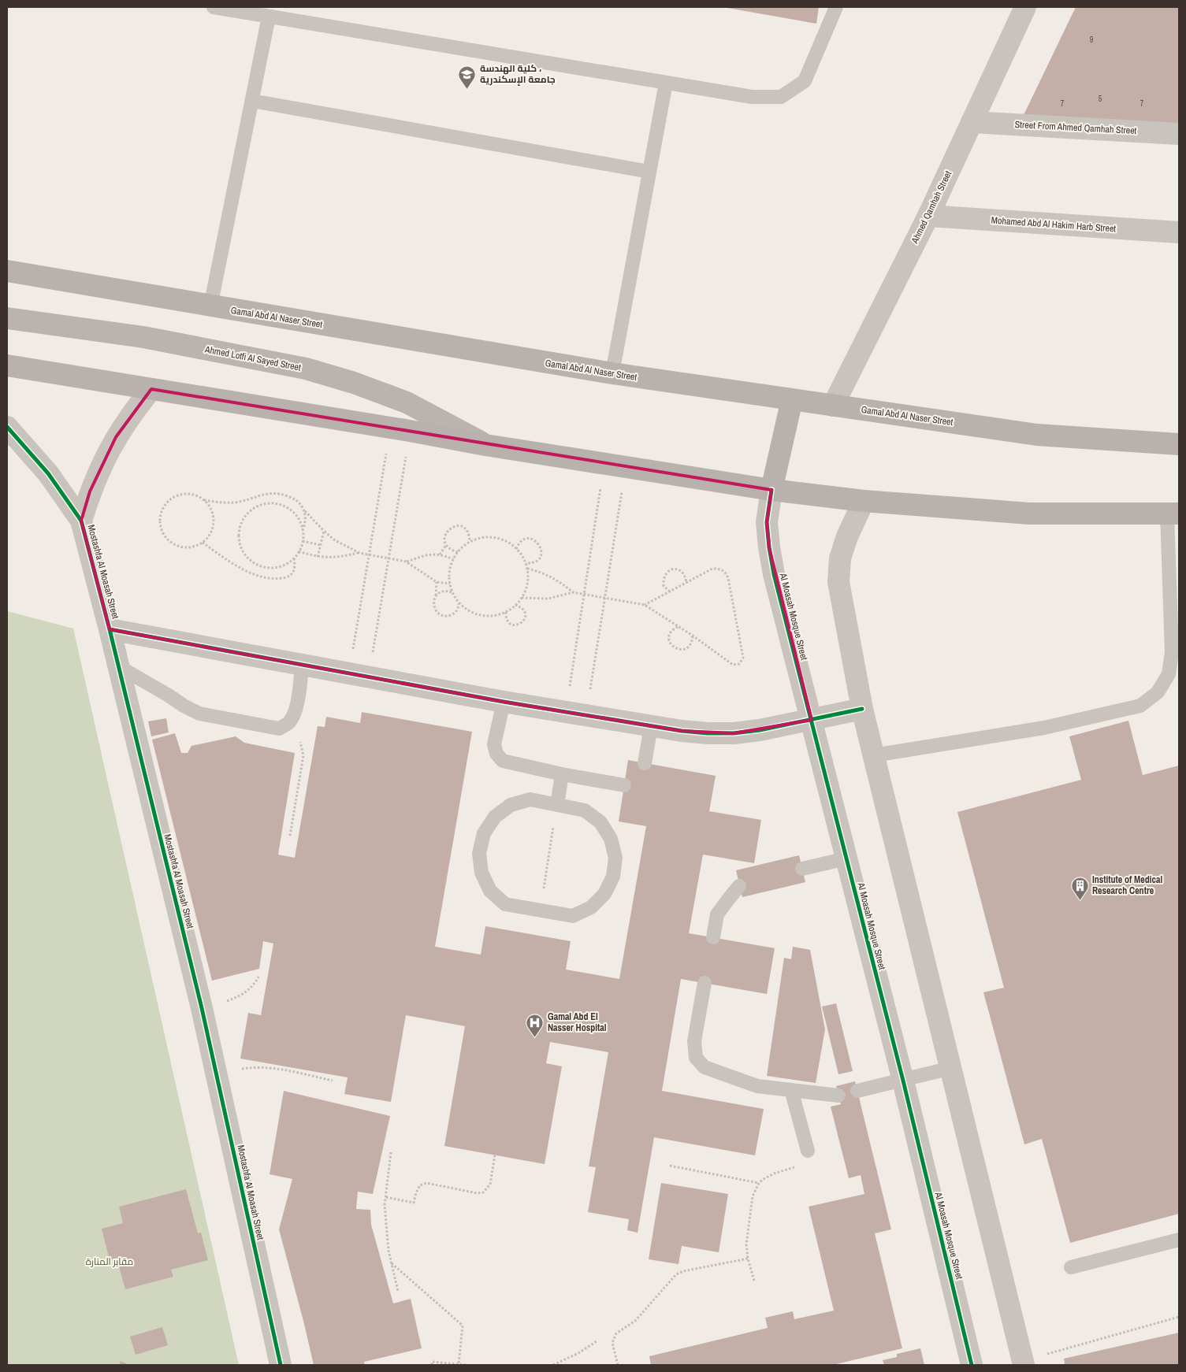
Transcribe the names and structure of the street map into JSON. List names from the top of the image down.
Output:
{
  "streets": {
    "main road": ["Gamal Abd Al Naser Street", "Ahmed Lotfi Al Sayed Street"],
    "street": [
      "Street From Ahmed Qamhah Street",
      "Ahmed Qamhah Street",
      "Mohamed Abd Al Hakim Harb Street",
      "Mostashfa Al Moasah Street",
      "Al Moasah Mosque Street"
    ]
  },
  "crossings": [
    ["Street From Ahmed Qamhah Street", "Ahmed Qamhah Street"],
    ["Ahmed Qamhah Street", "Mohamed Abd Al Hakim Harb Street"],
    ["Ahmed Qamhah Street", "Gamal Abd Al Naser Street"]
  ],
  "parks": ["مقابر المنارة"],
  "places": {
    "school or university": ["كلية الهندسة ، جامعة الإسكندرية"],
    "building": ["Institute of Medical Research Centre"],
    "hospital": ["Gamal Abd El Nasser Hospital"]
  },
  "house_numbers": [
    "9",
    "5",
    "7",
    "7"
  ]
}
